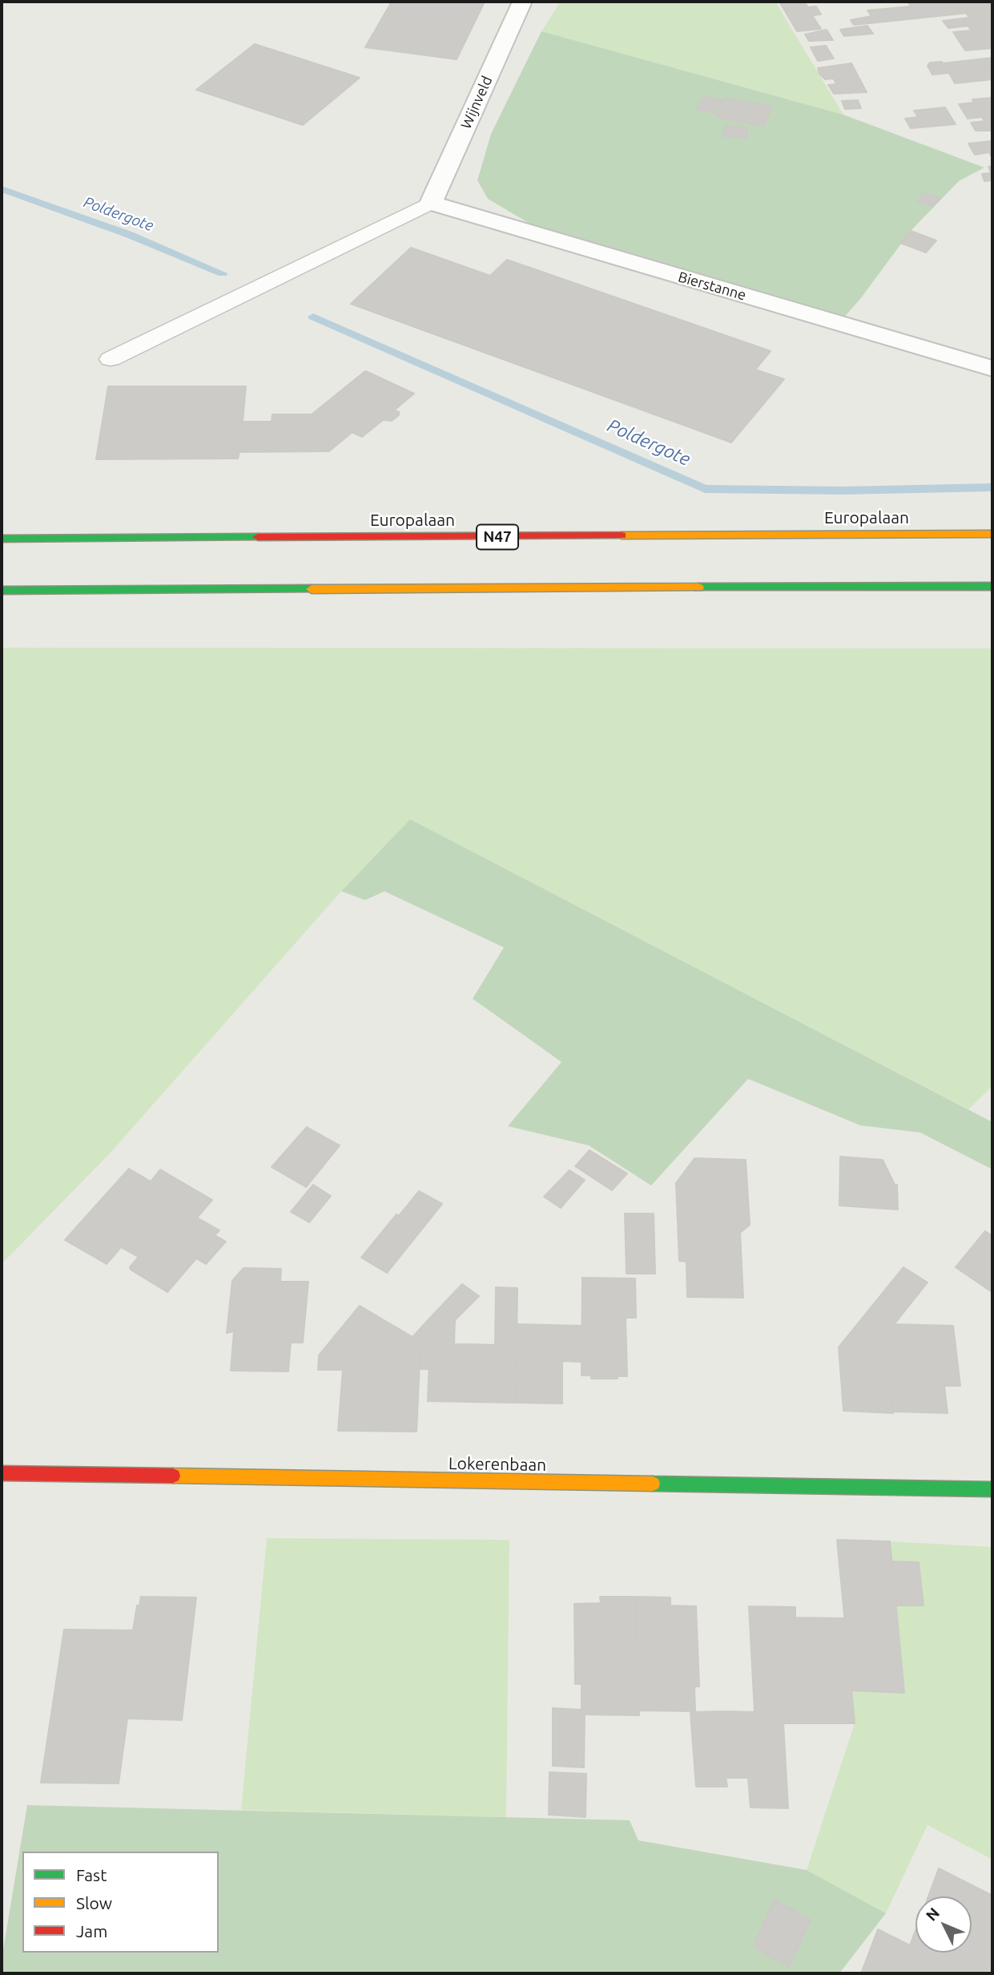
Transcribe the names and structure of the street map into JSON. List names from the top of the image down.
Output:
{
  "streets": {
    "main road": ["Europalaan", "N47", "Lokerenbaan"],
    "street": ["Wijnveld", "Bierstanne"]
  },
  "crossings": [
    ["Wijnveld", "Bierstanne"]
  ],
  "water": ["Poldergote"],
  "legend": ["Fast", "Slow", "Jam"],
  "north": "top left"
}
